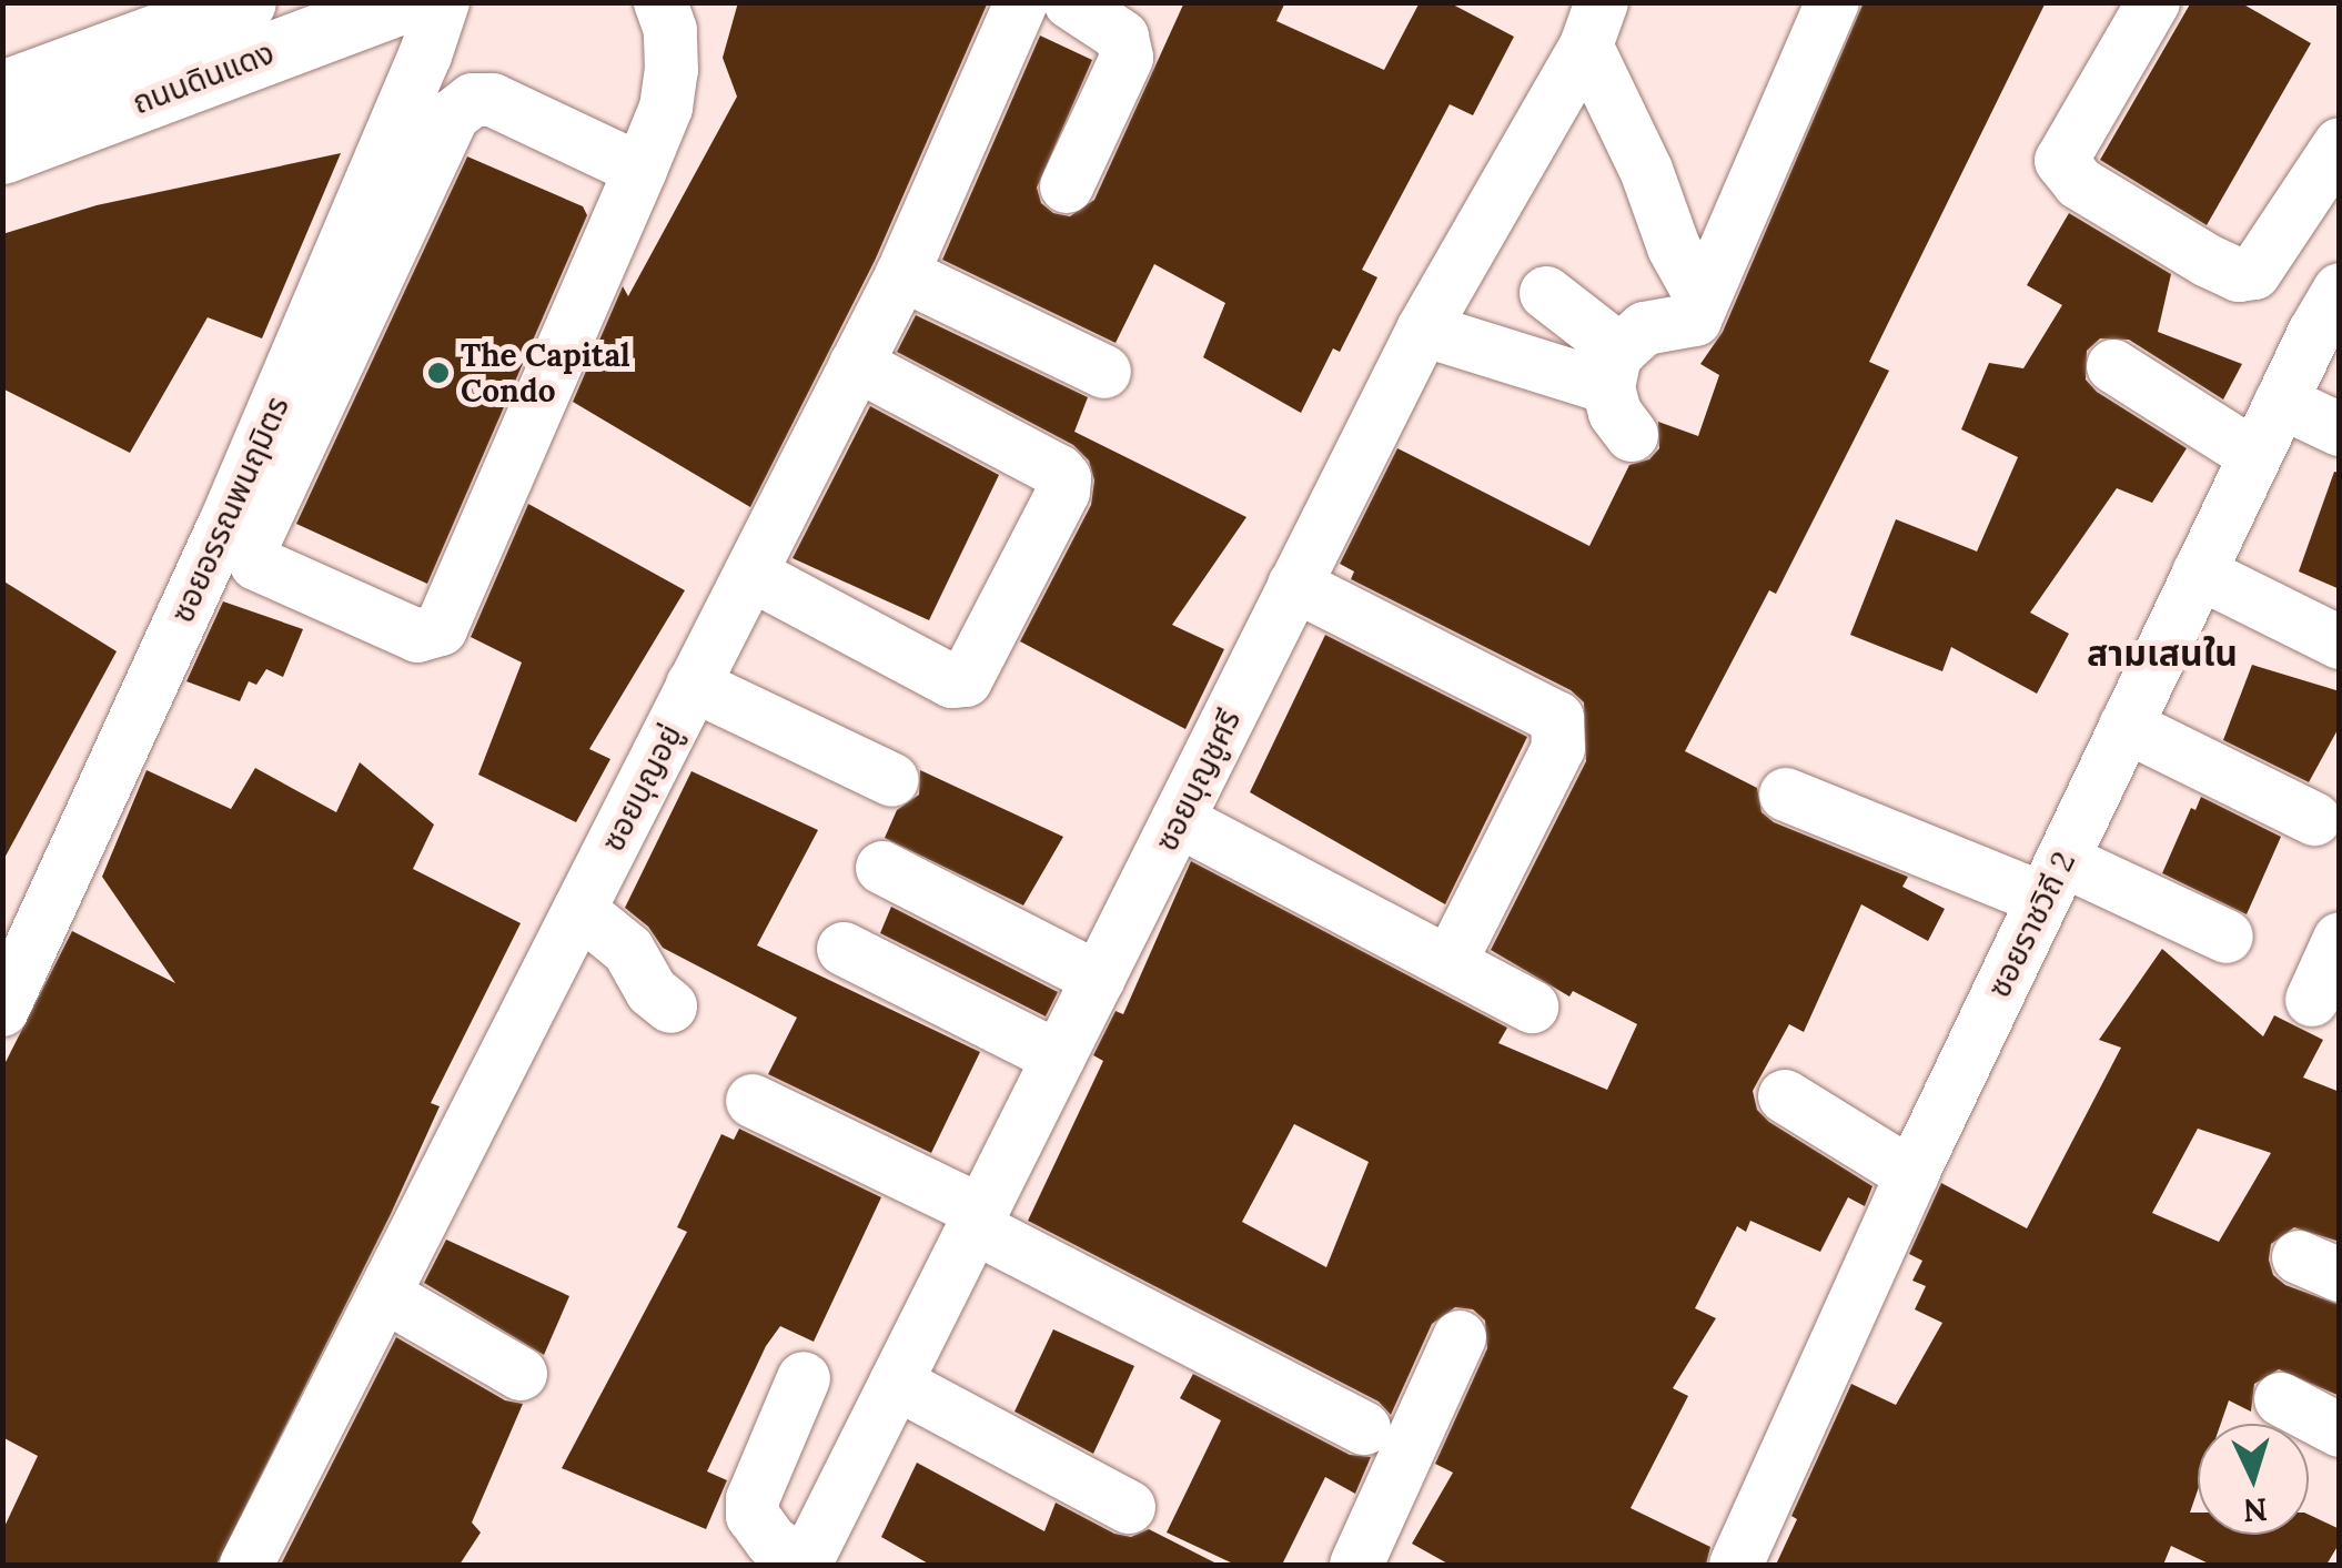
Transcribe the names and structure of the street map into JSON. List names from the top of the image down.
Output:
{
  "streets": {
    "main road": ["ถนนดินแดง"],
    "street": [
      "ซอยอรรณพนฤมิตร",
      "ซอยบุญชูศรี",
      "ซอยบุญอยู่",
      "ซอยราชวิถี 2"
    ]
  },
  "districts": ["สามเสนใน"],
  "places": ["The Capital Condo"],
  "north": "bottom"
}
